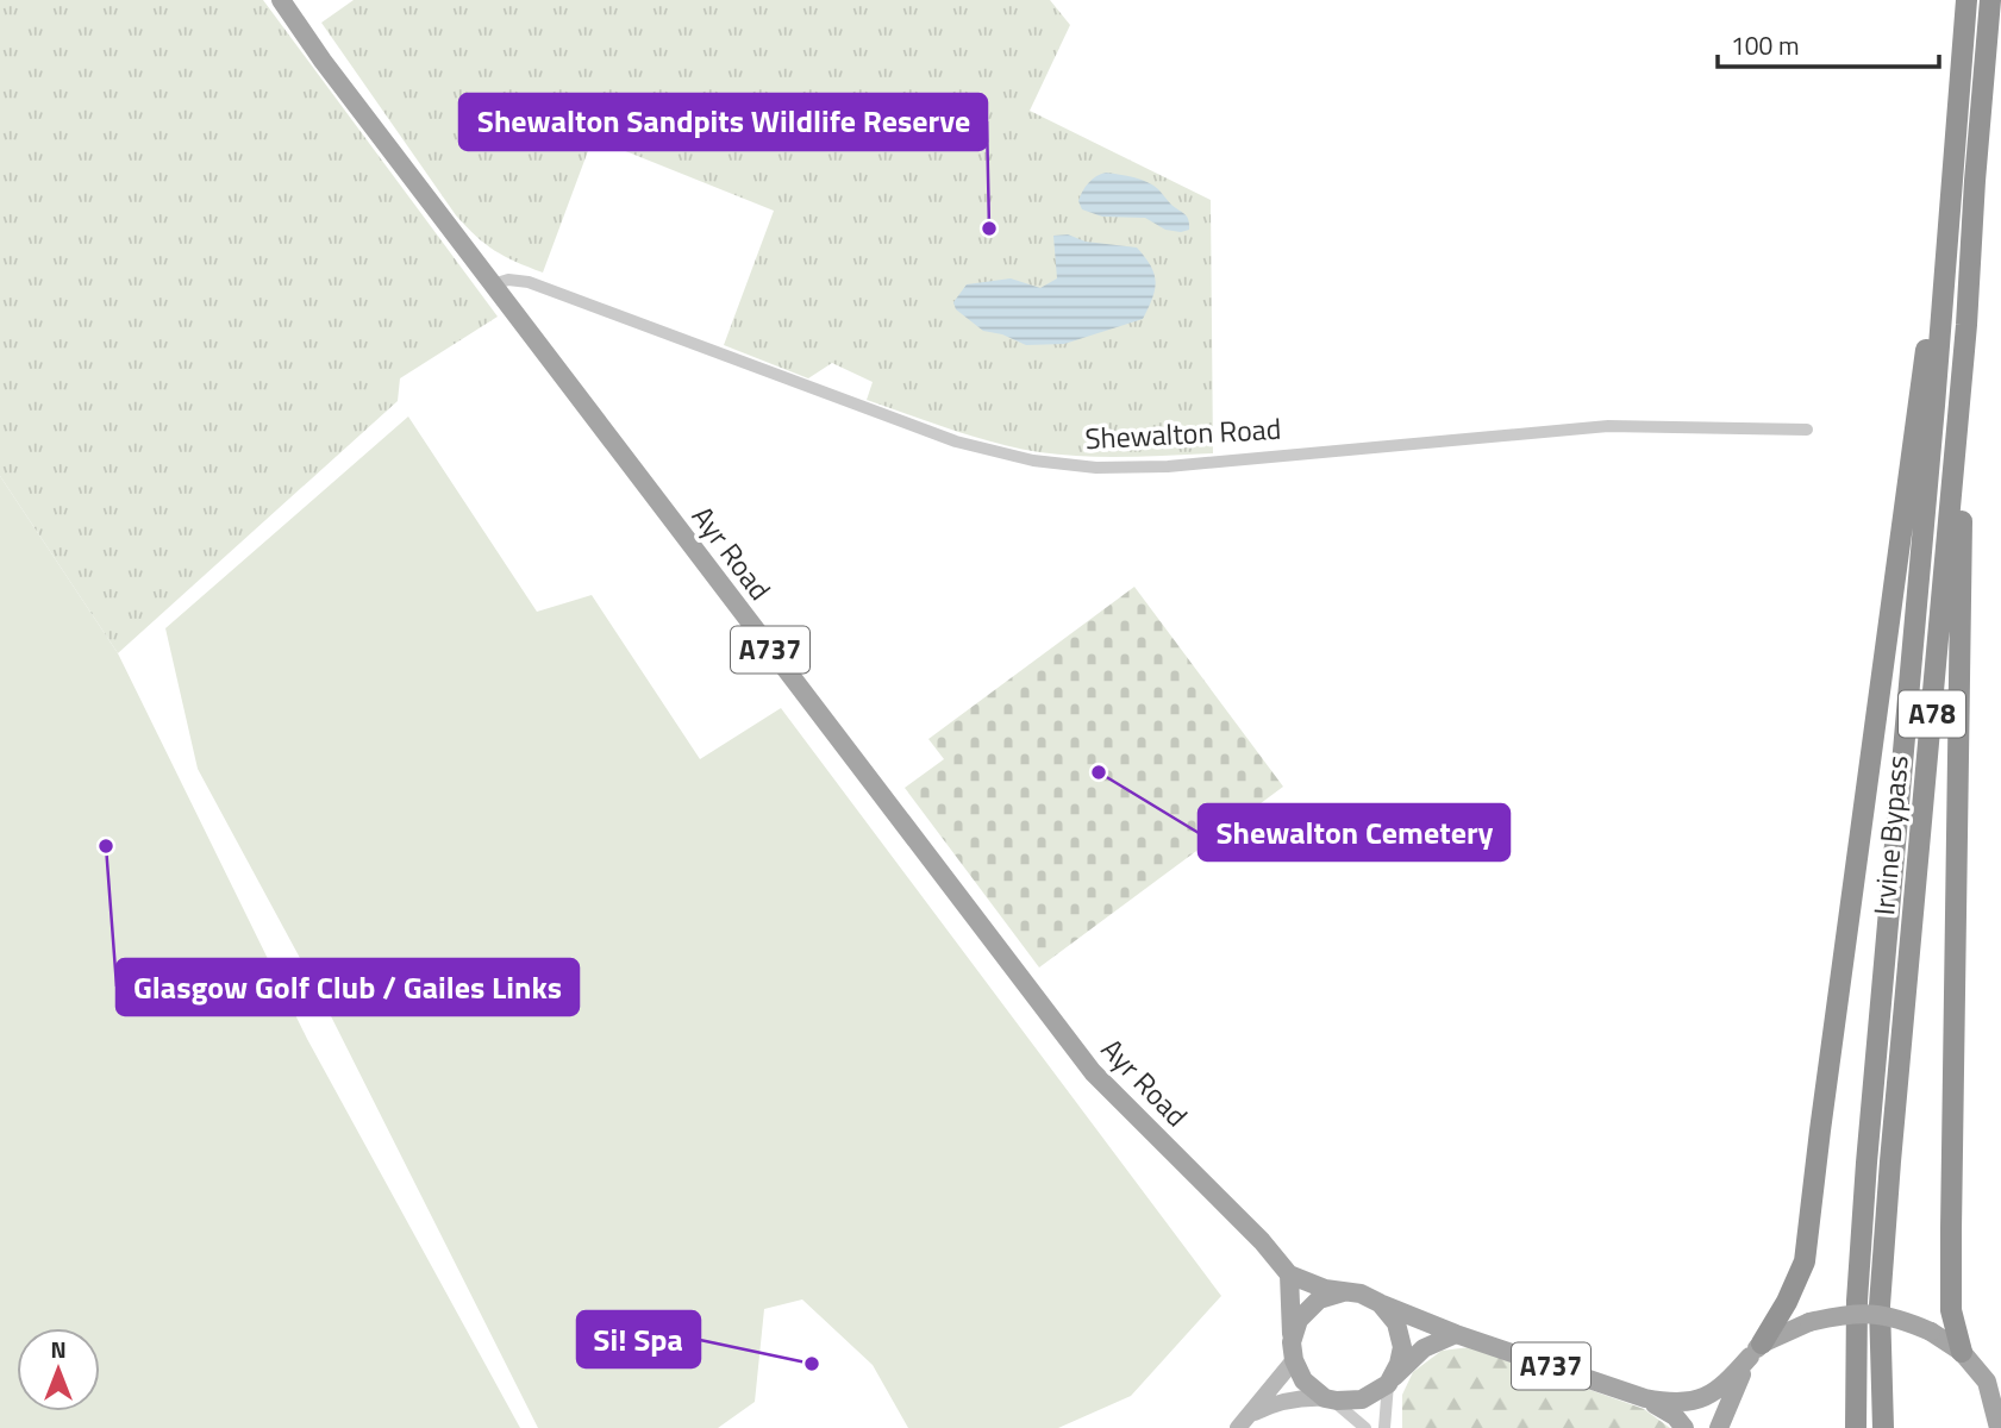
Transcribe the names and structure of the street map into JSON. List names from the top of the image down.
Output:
{
  "streets": {
    "highway": ["A78", "Irvine Bypass"],
    "main road": ["Ayr Road", "A737"],
    "street": ["Shewalton Road"]
  },
  "crossings": [
    ["Shewalton Road", "Ayr Road"],
    ["Ayr Road", "A737"]
  ],
  "places": [
    "Shewalton Sandpits Wildlife Reserve",
    "Shewalton Cemetery",
    "Glasgow Golf Club / Gailes Links",
    "Si! Spa"
  ],
  "scale_bar": "100 m",
  "north": "top"
}
